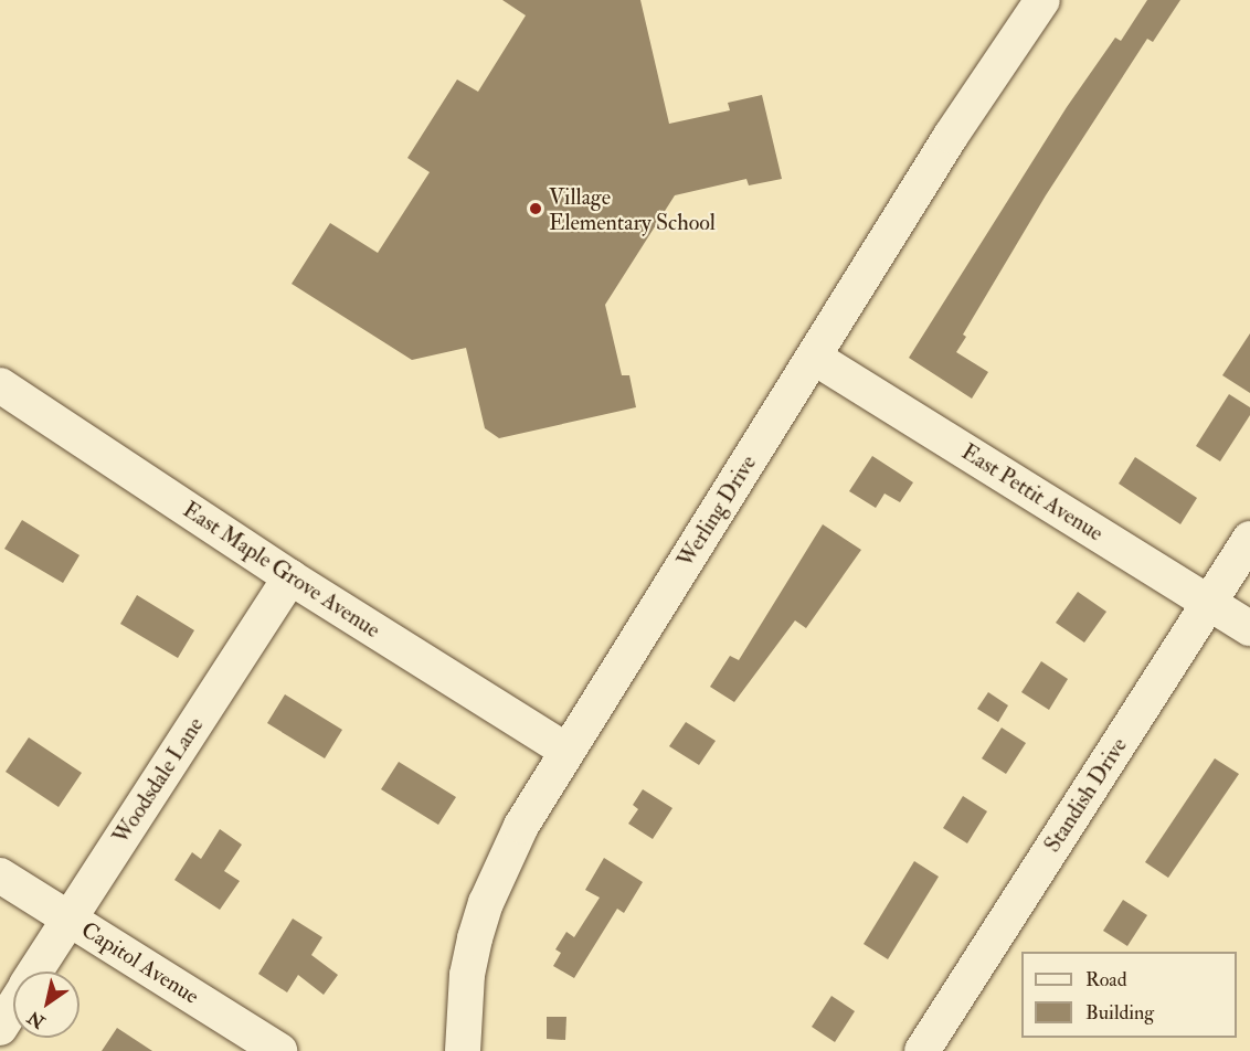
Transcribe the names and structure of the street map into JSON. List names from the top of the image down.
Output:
{
  "streets": {
    "street": [
      "East Pettit Avenue",
      "Werling Drive",
      "East Maple Grove Avenue",
      "Woodsdale Lane",
      "Standish Drive",
      "Capitol Avenue"
    ]
  },
  "crossings": [
    ["East Pettit Avenue", "Werling Drive"],
    ["East Pettit Avenue", "Standish Drive"],
    ["Werling Drive", "East Maple Grove Avenue"],
    ["East Maple Grove Avenue", "Woodsdale Lane"],
    ["Woodsdale Lane", "Capitol Avenue"]
  ],
  "places": ["Village Elementary School"],
  "legend": ["Road", "Building"],
  "north": "bottom left"
}
